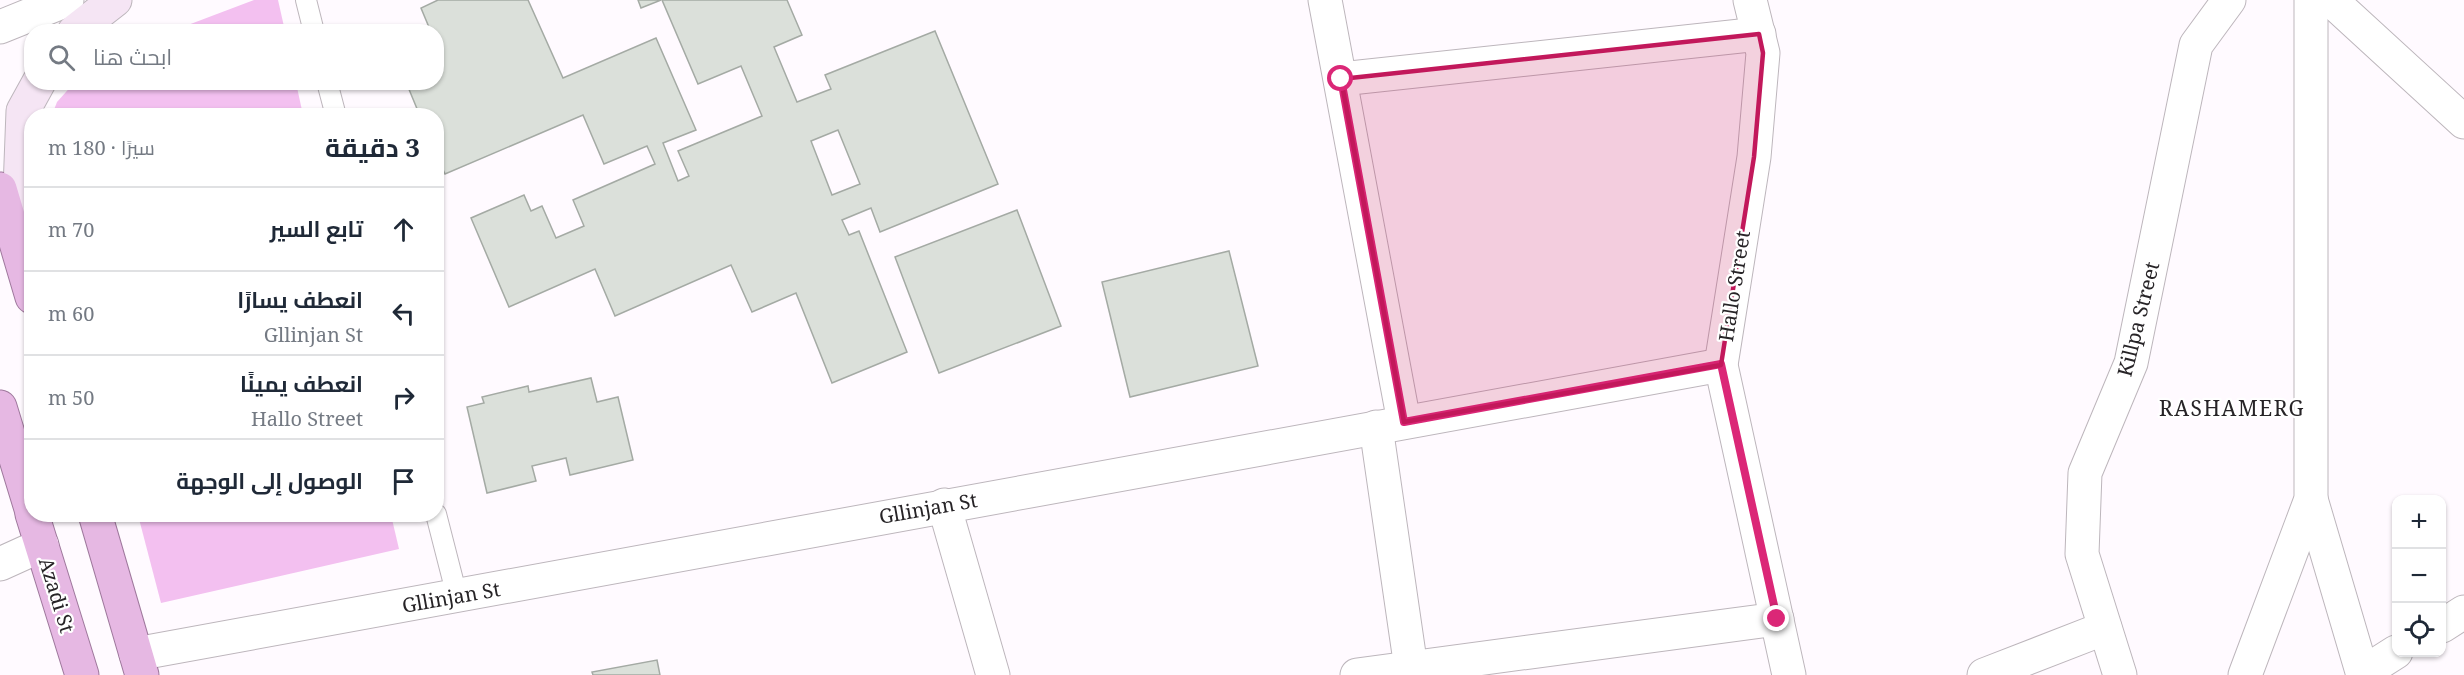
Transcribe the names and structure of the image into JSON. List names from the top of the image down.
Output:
{
  "streets": {
    "highway": ["Azadi St"],
    "street": ["Hallo Street", "Killpa Street", "Gllinjan St"]
  },
  "crossings": [
    ["Hallo Street", "Gllinjan St"]
  ],
  "districts": ["RASHAMERG"],
  "page": {
    "search": "ابحث هنا",
    "heading": ["3 دقيقة", "سيرًا · 180 m"],
    "list": [
      ["تابع السير", "70 m"],
      ["انعطف يسارًا", "Gllinjan St", "60 m"],
      ["انعطف يمينًا", "Hallo Street", "50 m"],
      "الوصول إلى الوجهة"
    ],
    "map_buttons": ["+", "−"]
  }
}
